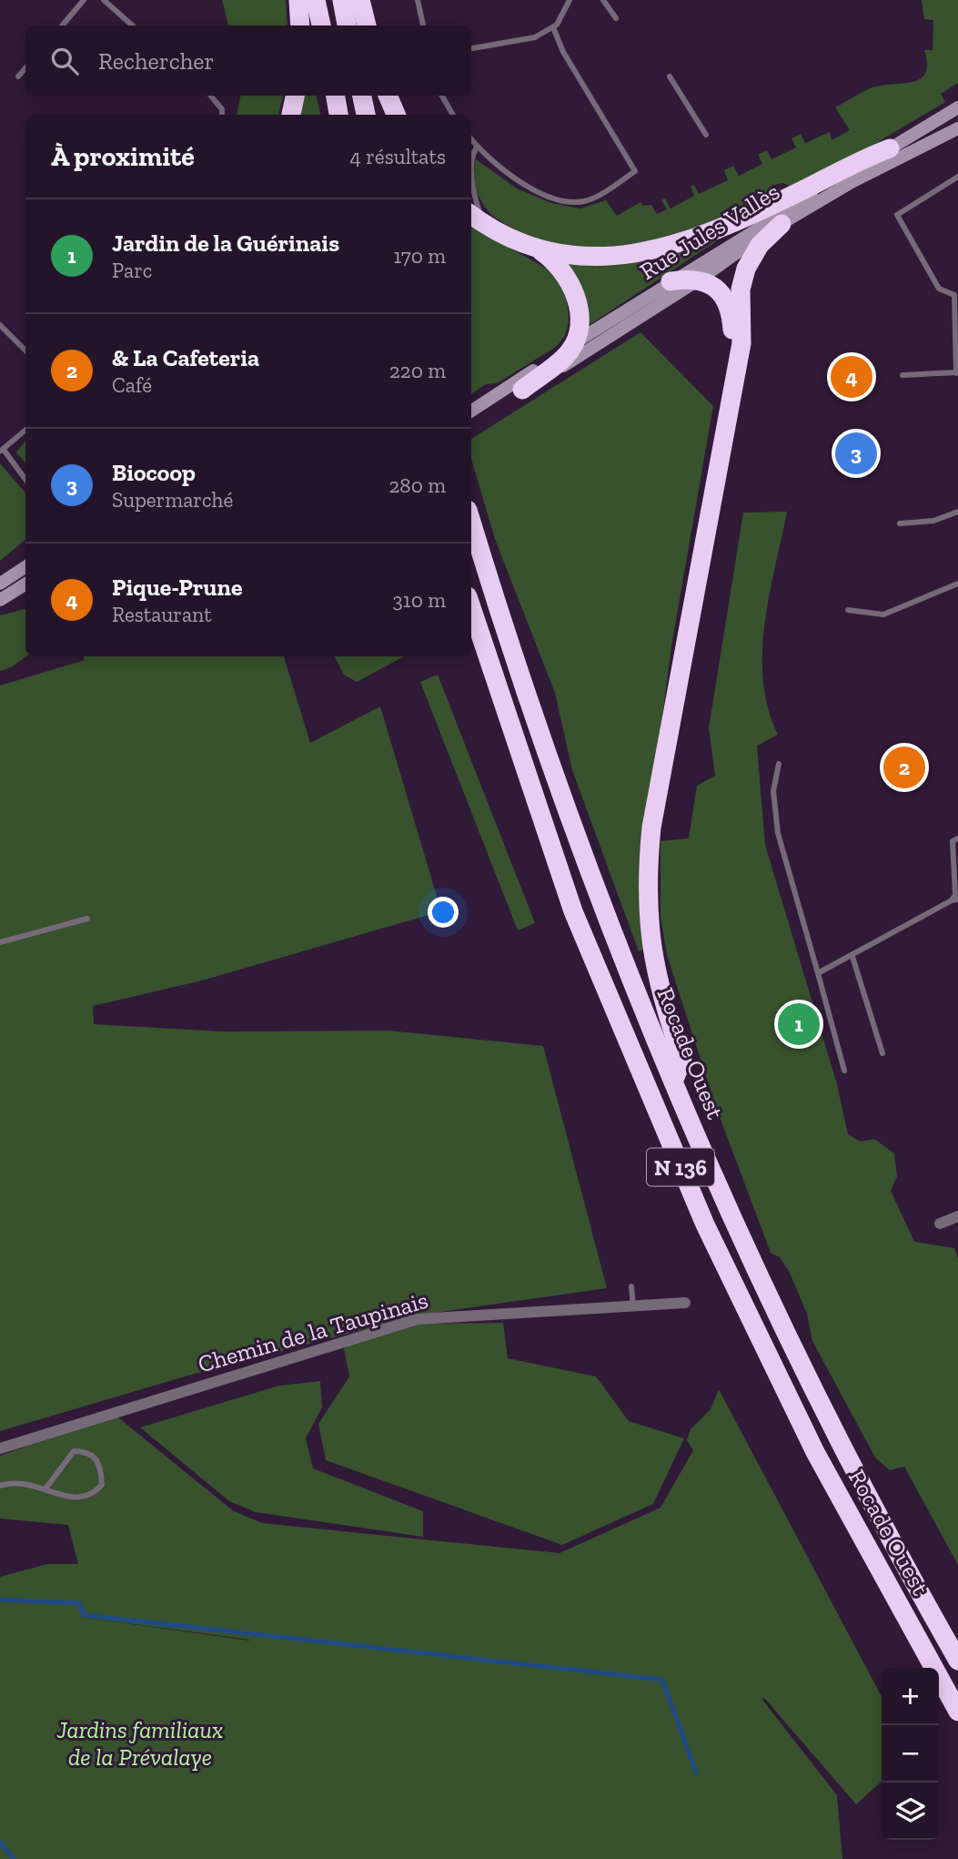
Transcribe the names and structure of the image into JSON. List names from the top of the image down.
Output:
{
  "streets": {
    "highway": ["Rocade Ouest", "N 136"],
    "main road": ["Rue Jules Vallès"],
    "street": ["Chemin de la Taupinais"]
  },
  "parks": ["Jardins familiaux de la Prévalaye"],
  "page": {
    "search": "Rechercher",
    "heading": ["À proximité", "4 résultats"],
    "list": [
      {
        "mark": "1",
        "name": "Jardin de la Guérinais",
        "note": "Parc",
        "value": "170 m"
      },
      {
        "mark": "2",
        "name": "& La Cafeteria",
        "note": "Café",
        "value": "220 m"
      },
      {
        "mark": "3",
        "name": "Biocoop",
        "note": "Supermarché",
        "value": "280 m"
      },
      {
        "mark": "4",
        "name": "Pique-Prune",
        "note": "Restaurant",
        "value": "310 m"
      }
    ],
    "pins": [
      "4",
      "3",
      "2",
      "1"
    ],
    "map_buttons": ["+", "−"]
  }
}
